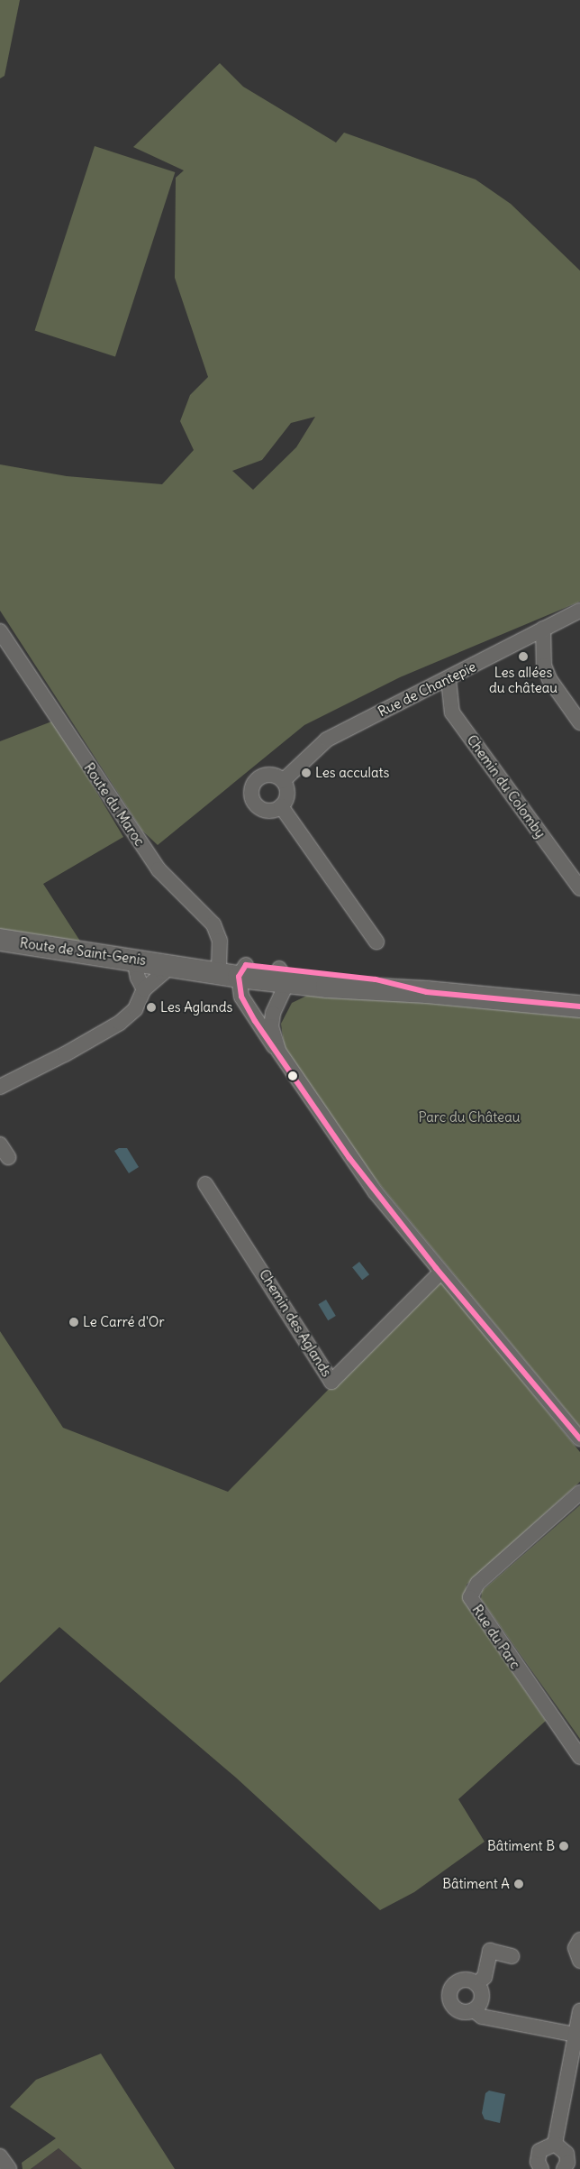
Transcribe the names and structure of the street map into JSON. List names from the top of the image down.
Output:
{
  "streets": {
    "main road": ["Route de Saint-Genis"],
    "street": [
      "Rue de Chantepie",
      "Chemin du Colomby",
      "Route du Maroc",
      "Chemin des Aglands",
      "Rue du Parc"
    ]
  },
  "crossings": [
    ["Rue de Chantepie", "Chemin du Colomby"],
    ["Route du Maroc", "Route de Saint-Genis"]
  ],
  "parks": ["Parc du Château"],
  "places": [
    "Les allées du château",
    "Les acculats",
    "Les Aglands",
    "Le Carré d'Or",
    "Bâtiment B",
    "Bâtiment A"
  ]
}
